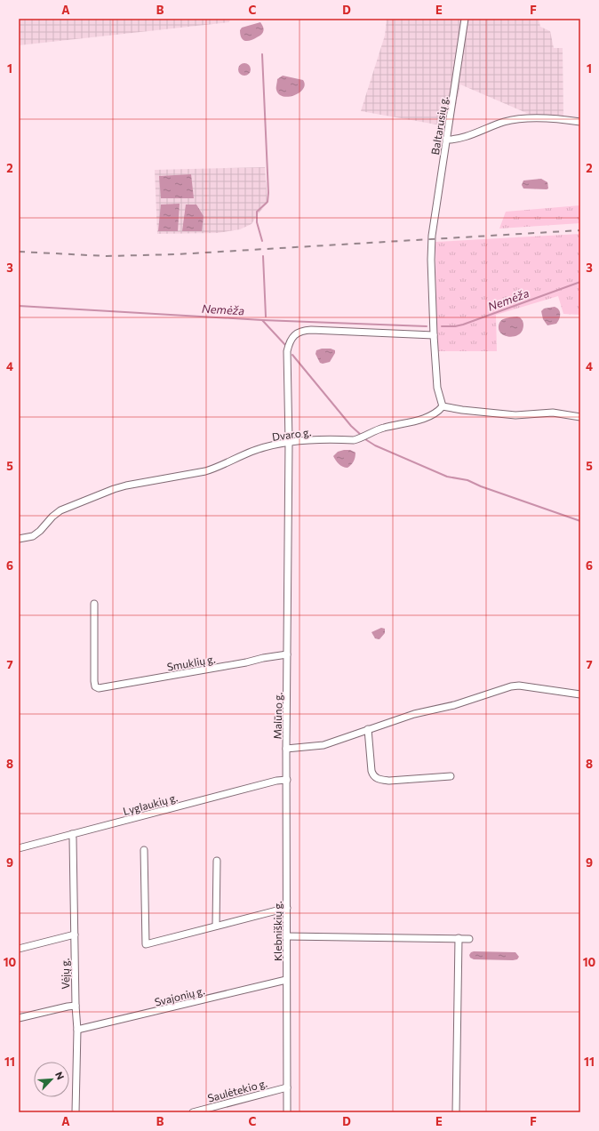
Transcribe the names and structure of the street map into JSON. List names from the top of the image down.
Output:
{
  "streets": {
    "street": [
      "Baltarusių g.",
      "Dvaro g.",
      "Smuklių g.",
      "Malūno g.",
      "Lyglaukių g.",
      "Klebniškių g.",
      "Vėjų g.",
      "Svajonių g.",
      "Saulėtekio g."
    ]
  },
  "crossings": [
    ["Baltarusių g.", "Dvaro g."],
    ["Baltarusių g.", "Malūno g."],
    ["Dvaro g.", "Malūno g."],
    ["Smuklių g.", "Malūno g."],
    ["Malūno g.", "Klebniškių g."],
    ["Lyglaukių g.", "Klebniškių g."],
    ["Lyglaukių g.", "Vėjų g."],
    ["Klebniškių g.", "Svajonių g."],
    ["Klebniškių g.", "Saulėtekio g."],
    ["Vėjų g.", "Svajonių g."]
  ],
  "water": ["Nemėža"],
  "north": "top right",
  "grid": {
    "columns": [
      "A",
      "B",
      "C",
      "D",
      "E",
      "F"
    ],
    "rows": [
      "1",
      "2",
      "3",
      "4",
      "5",
      "6",
      "7",
      "8",
      "9",
      "10",
      "11"
    ]
  }
}
